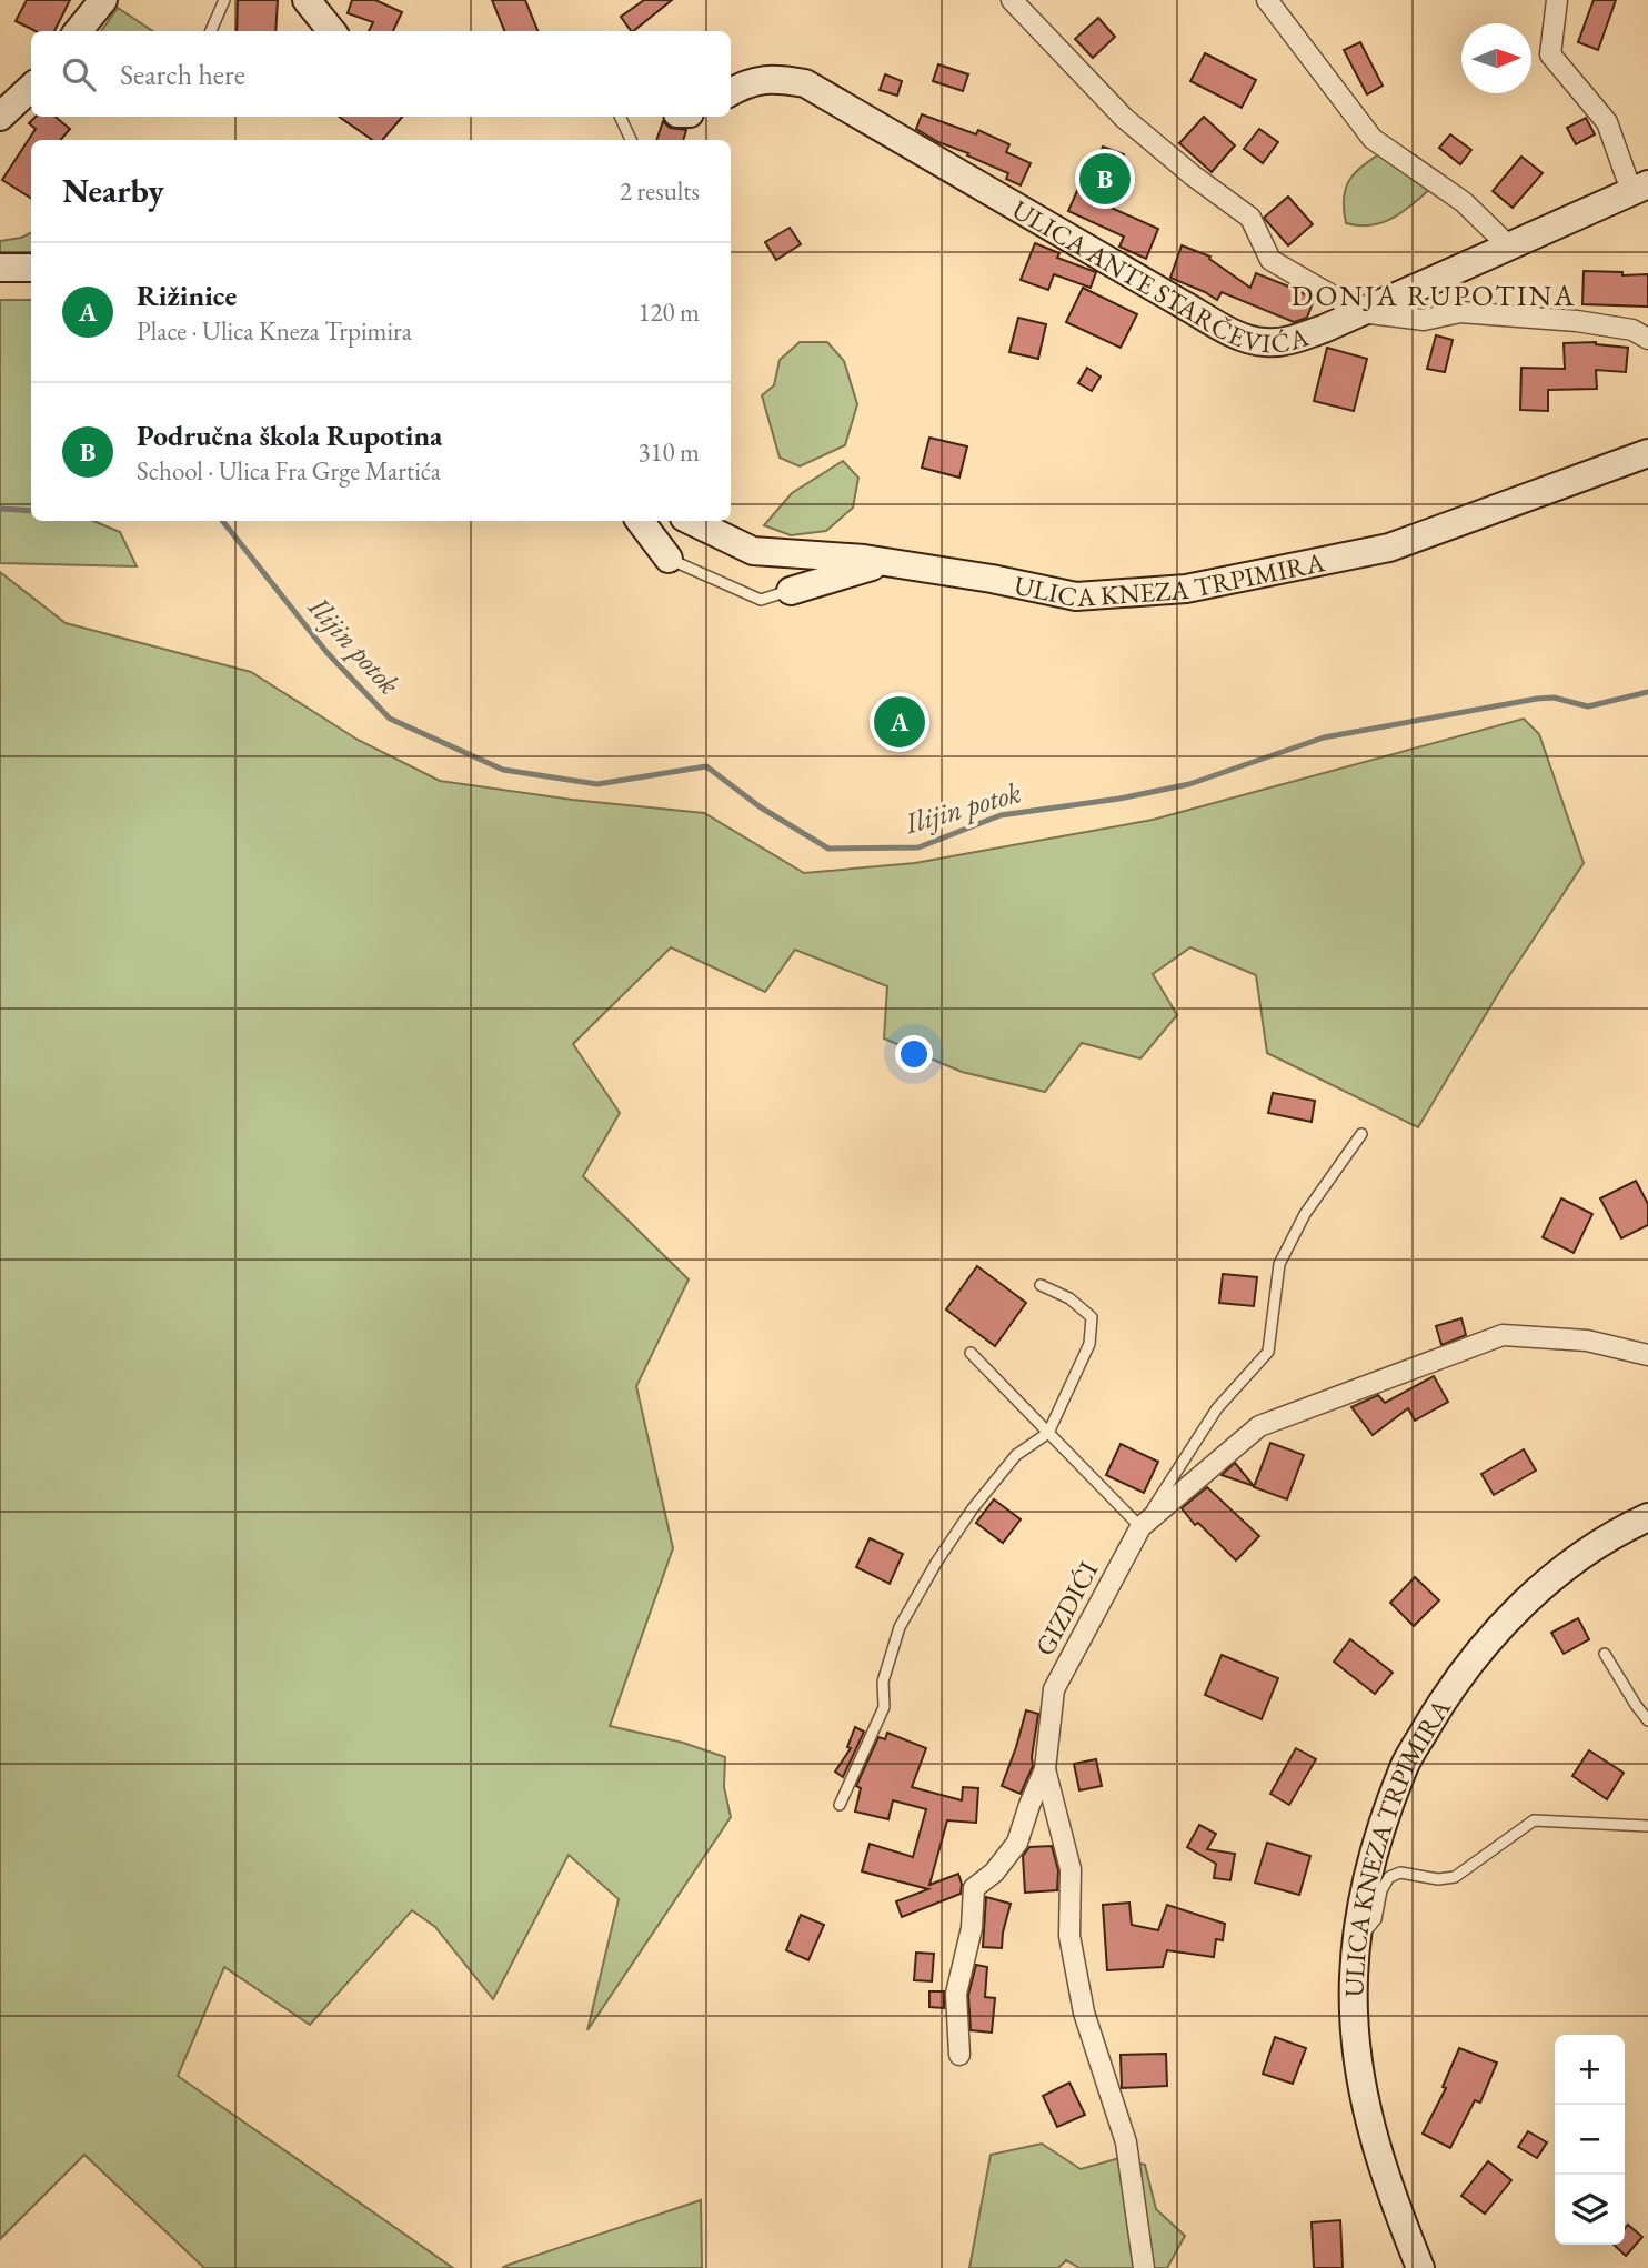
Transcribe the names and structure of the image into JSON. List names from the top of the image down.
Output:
{
  "streets": {
    "main road": ["ULICA ANTE STARČEVIĆA", "ULICA KNEZA TRPIMIRA"],
    "street": ["GIZDIĆI"]
  },
  "districts": ["DONJA RUPOTINA"],
  "water": ["Ilijin potok"],
  "north": "right",
  "page": {
    "search": "Search here",
    "heading": ["Nearby", "2 results"],
    "pins": ["B", "A"],
    "list": [
      {
        "mark": "A",
        "name": "Rižinice",
        "note": "Place · Ulica Kneza Trpimira",
        "value": "120 m"
      },
      {
        "mark": "B",
        "name": "Područna škola Rupotina",
        "note": "School · Ulica Fra Grge Martića",
        "value": "310 m"
      }
    ],
    "map_buttons": ["+", "−"]
  }
}
